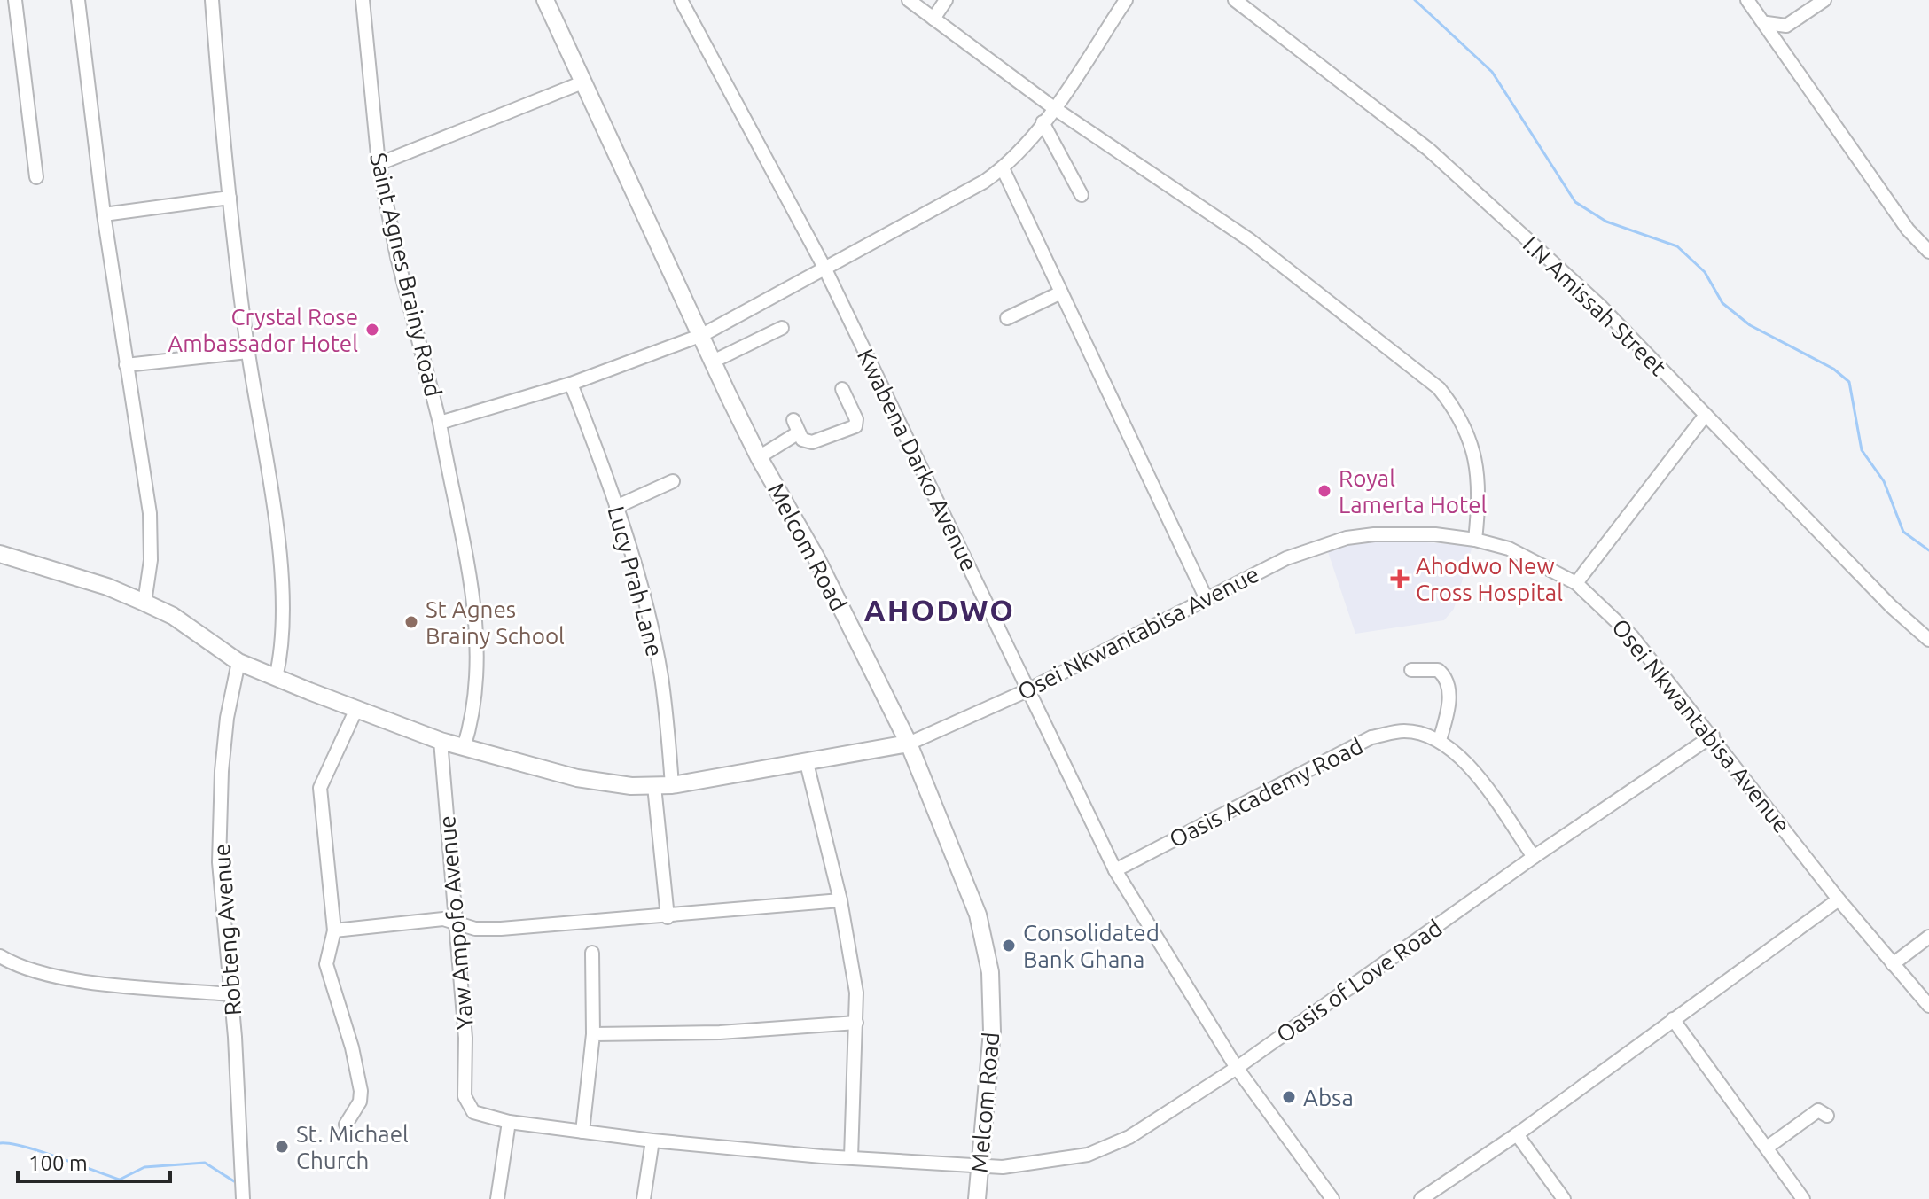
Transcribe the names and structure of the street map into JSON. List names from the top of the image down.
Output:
{
  "streets": {
    "main road": ["Melcom Road"],
    "street": [
      "Saint Agnes Brainy Road",
      "I.N Amissah Street",
      "Kwabena Darko Avenue",
      "Lucy Prah Lane",
      "Osei Nkwantabisa Avenue",
      "Oasis Academy Road",
      "Yaw Ampofo Avenue",
      "Robteng Avenue",
      "Oasis of Love Road"
    ]
  },
  "crossings": [
    ["Kwabena Darko Avenue", "Osei Nkwantabisa Avenue"],
    ["Kwabena Darko Avenue", "Oasis Academy Road"],
    ["Kwabena Darko Avenue", "Oasis of Love Road"],
    ["Melcom Road", "Osei Nkwantabisa Avenue"],
    ["Melcom Road", "Oasis of Love Road"],
    ["Osei Nkwantabisa Avenue", "Oasis of Love Road"],
    ["Oasis Academy Road", "Oasis of Love Road"],
    ["Yaw Ampofo Avenue", "Oasis of Love Road"]
  ],
  "districts": ["AHODWO"],
  "places": {
    "other": [
      "Crystal Rose Ambassador Hotel",
      "Royal Lamerta Hotel",
      "St Agnes Brainy School",
      "Consolidated Bank Ghana",
      "Absa",
      "St. Michael Church"
    ],
    "health": ["Ahodwo New Cross Hospital"]
  },
  "scale_bar": "100 m"
}
